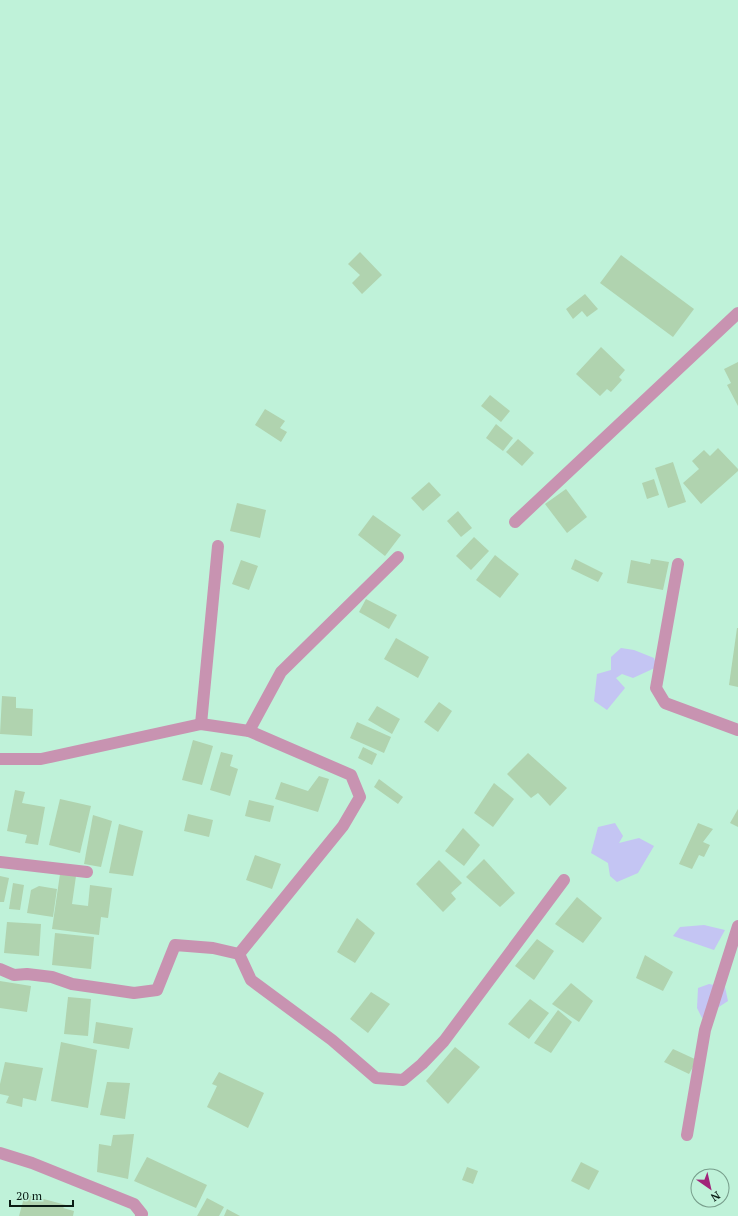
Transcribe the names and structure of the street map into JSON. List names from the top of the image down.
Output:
{
  "scale_bar": "20 m",
  "north": "bottom right"
}
